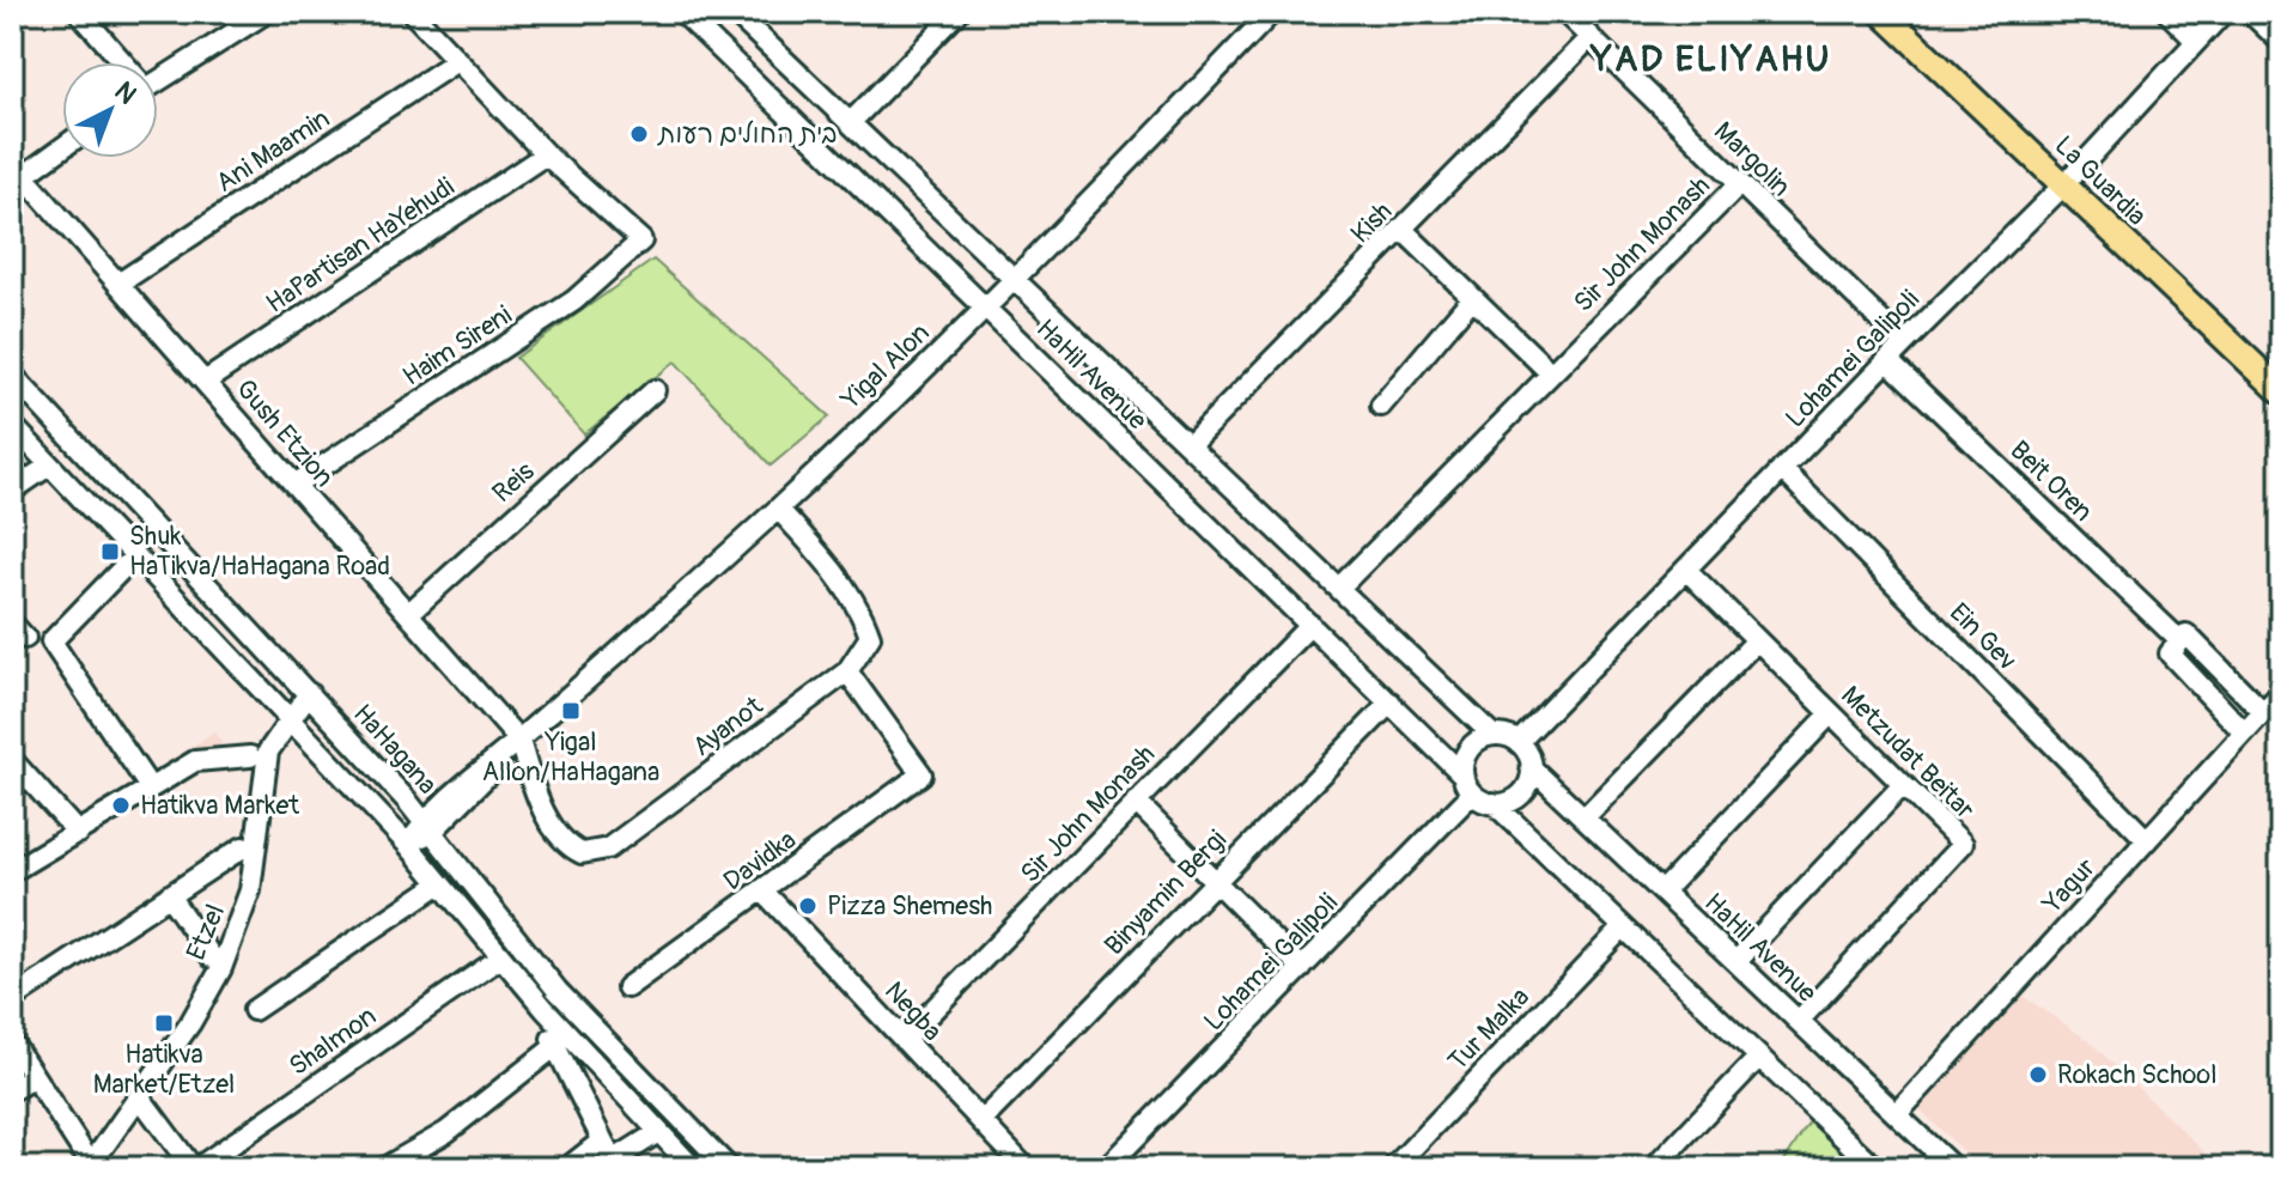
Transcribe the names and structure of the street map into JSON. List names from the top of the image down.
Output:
{
  "streets": {
    "main road": ["La Guardia"],
    "street": [
      "Ani Maamin",
      "Margolin",
      "Kish",
      "Sir John Monash",
      "HaPartisan HaYehudi",
      "Haim Sireni",
      "Lohamei Galipoli",
      "Yigal Alon",
      "HaHil Avenue",
      "Gush Etzion",
      "Beit Oren",
      "Reis",
      "Ein Gev",
      "Ayanot",
      "HaHagana",
      "Metzudat Beitar",
      "Davidka",
      "Yagur",
      "Binyamin Bergi",
      "Etzel",
      "Negba",
      "Tur Malka",
      "Shalmon"
    ]
  },
  "crossings": [
    ["Ani Maamin", "Gush Etzion"],
    ["Margolin", "Kish"],
    ["Margolin", "Sir John Monash"],
    ["Margolin", "Lohamei Galipoli"],
    ["La Guardia", "Lohamei Galipoli"],
    ["Kish", "HaHil Avenue"],
    ["Sir John Monash", "HaHil Avenue"],
    ["Sir John Monash", "Negba"],
    ["HaPartisan HaYehudi", "Haim Sireni"],
    ["HaPartisan HaYehudi", "Gush Etzion"],
    ["Haim Sireni", "Gush Etzion"],
    ["Lohamei Galipoli", "HaHil Avenue"],
    ["Lohamei Galipoli", "Beit Oren"],
    ["Lohamei Galipoli", "Ein Gev"],
    ["Lohamei Galipoli", "Metzudat Beitar"],
    ["Yigal Alon", "HaHil Avenue"],
    ["Yigal Alon", "Gush Etzion"],
    ["Yigal Alon", "Ayanot"],
    ["Yigal Alon", "HaHagana"],
    ["HaHil Avenue", "Metzudat Beitar"],
    ["HaHil Avenue", "Yagur"],
    ["HaHil Avenue", "Binyamin Bergi"],
    ["Gush Etzion", "Reis"],
    ["Gush Etzion", "Ayanot"],
    ["Beit Oren", "Yagur"],
    ["Ein Gev", "Yagur"],
    ["Ayanot", "Davidka"],
    ["HaHagana", "Etzel"],
    ["Davidka", "Negba"],
    ["Binyamin Bergi", "Negba"]
  ],
  "districts": ["YAD ELIYAHU"],
  "places": {
    "other": [
      "בית החולים רעות",
      "Hatikva Market",
      "Pizza Shemesh",
      "Rokach School"
    ],
    "transit": ["Shuk HaTikva/HaHagana Road", "Yigal Allon/HaHagana", "Hatikva Market/Etzel"]
  },
  "north": "top right"
}
